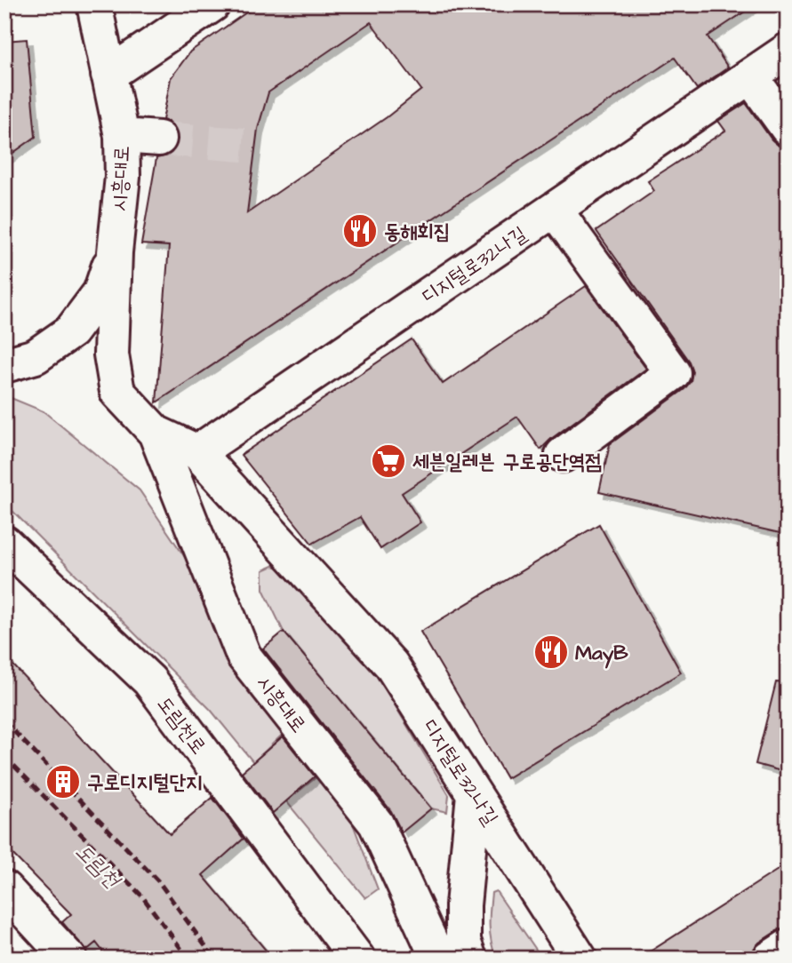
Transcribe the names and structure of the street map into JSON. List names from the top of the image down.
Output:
{
  "streets": {
    "street": ["시흥대로", "디지털로32나길", "도림천로"]
  },
  "crossings": [
    ["시흥대로", "디지털로32나길"]
  ],
  "water": ["도림천"],
  "places": {
    "restaurant": ["동해회집", "MayB"],
    "supermarket": ["세븐일레븐 구로공단역점"],
    "building": ["구로디지털단지"]
  }
}
